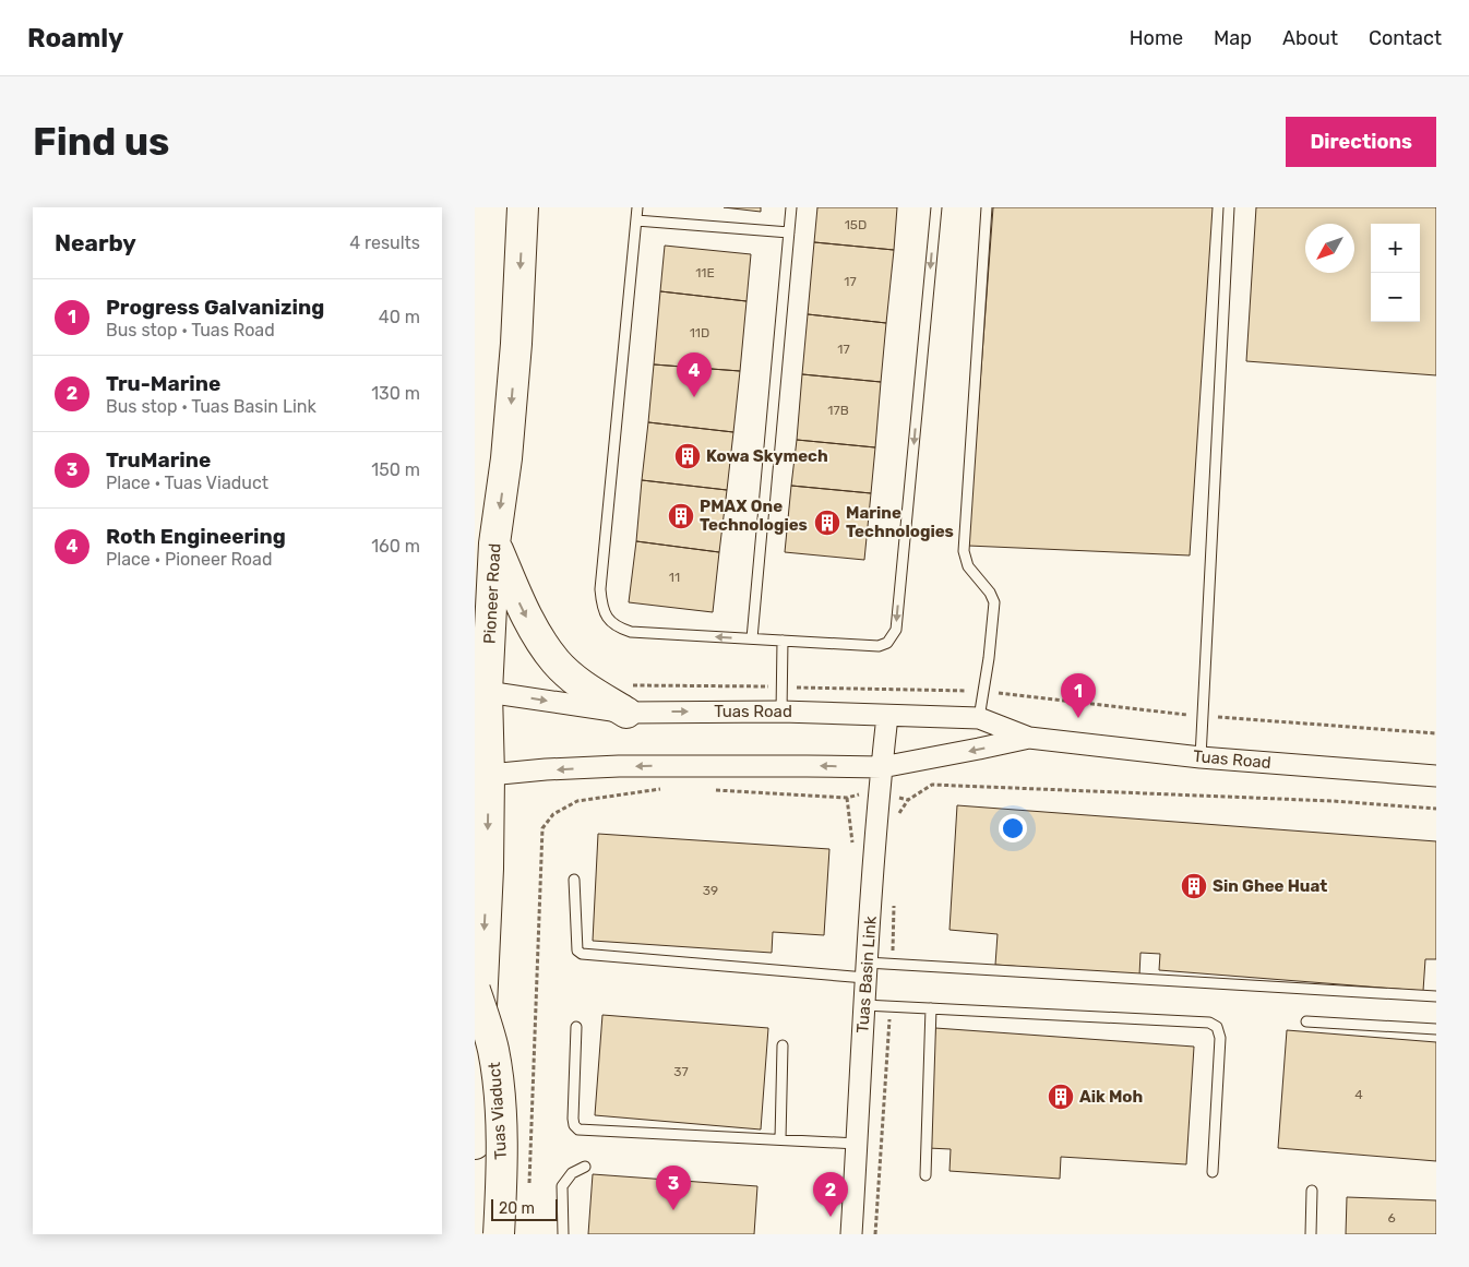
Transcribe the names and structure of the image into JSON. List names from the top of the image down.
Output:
{
  "streets": {
    "main road": ["Pioneer Road", "Tuas Viaduct"],
    "street": ["Tuas Road", "Tuas Basin Link"]
  },
  "crossings": [
    ["Pioneer Road", "Tuas Road"],
    ["Tuas Road", "Tuas Basin Link"]
  ],
  "one_way": ["Pioneer Road"],
  "places": {
    "building": [
      "Kowa Skymech",
      "PMAX One Technologies",
      "Marine Technologies",
      "Sin Ghee Huat",
      "Aik Moh"
    ]
  },
  "house_numbers": [
    "15D",
    "11E",
    "17",
    "11D",
    "17",
    "17B",
    "11",
    "39",
    "37",
    "4",
    "6"
  ],
  "scale_bar": "20 m",
  "north": "bottom left",
  "page": {
    "header": "Roamly",
    "nav": [
      "Home",
      "Map",
      "About",
      "Contact"
    ],
    "buttons": "Directions",
    "title": "Find us",
    "heading": ["Nearby", "4 results"],
    "map_buttons": ["+", "−"],
    "list": [
      {
        "mark": "1",
        "name": "Progress Galvanizing",
        "note": "Bus stop · Tuas Road",
        "value": "40 m"
      },
      {
        "mark": "2",
        "name": "Tru-Marine",
        "note": "Bus stop · Tuas Basin Link",
        "value": "130 m"
      },
      {
        "mark": "3",
        "name": "TruMarine",
        "note": "Place · Tuas Viaduct",
        "value": "150 m"
      },
      {
        "mark": "4",
        "name": "Roth Engineering",
        "note": "Place · Pioneer Road",
        "value": "160 m"
      }
    ],
    "pins": [
      "4",
      "1",
      "3",
      "2"
    ],
    "scale": "20 m"
  }
}
